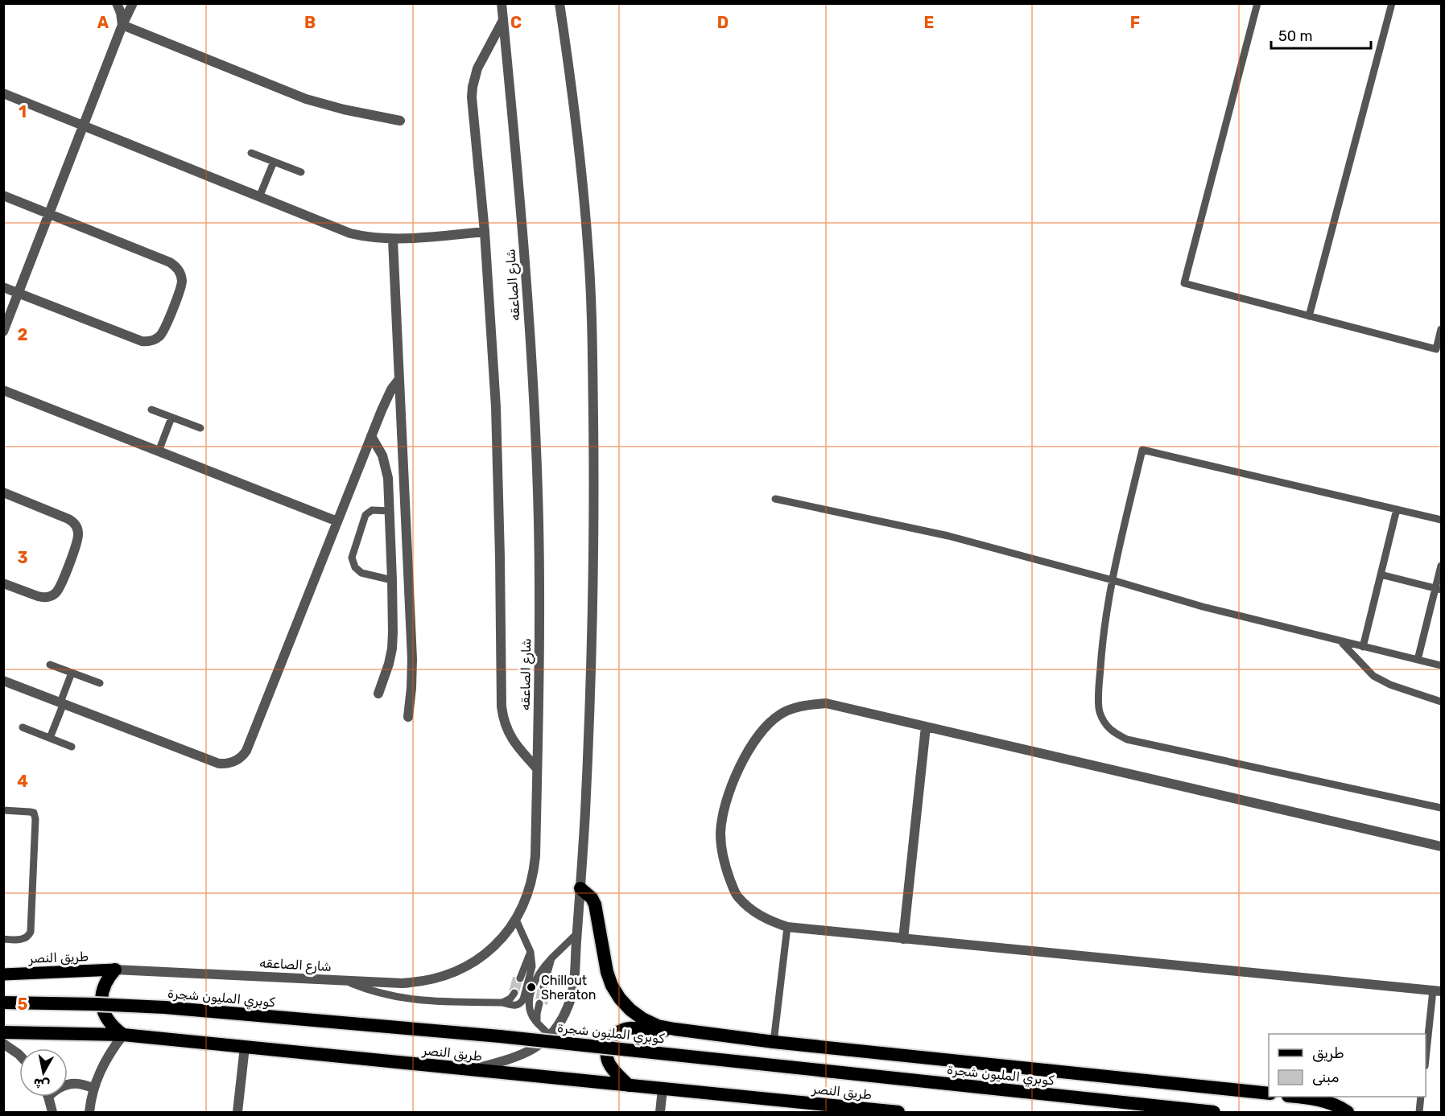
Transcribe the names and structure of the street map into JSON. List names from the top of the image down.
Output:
{
  "streets": {
    "highway": ["طريق النصر", "كوبري المليون شجرة"],
    "street": ["شارع الصاعقه"]
  },
  "crossings": [
    ["شارع الصاعقه", "طريق النصر"]
  ],
  "places": ["Chillout Sheraton"],
  "legend": ["طريق", "مبنى"],
  "scale_bar": "50 m",
  "north": "bottom",
  "grid": {
    "columns": [
      "A",
      "B",
      "C",
      "D",
      "E",
      "F"
    ],
    "rows": [
      "1",
      "2",
      "3",
      "4",
      "5"
    ]
  }
}
